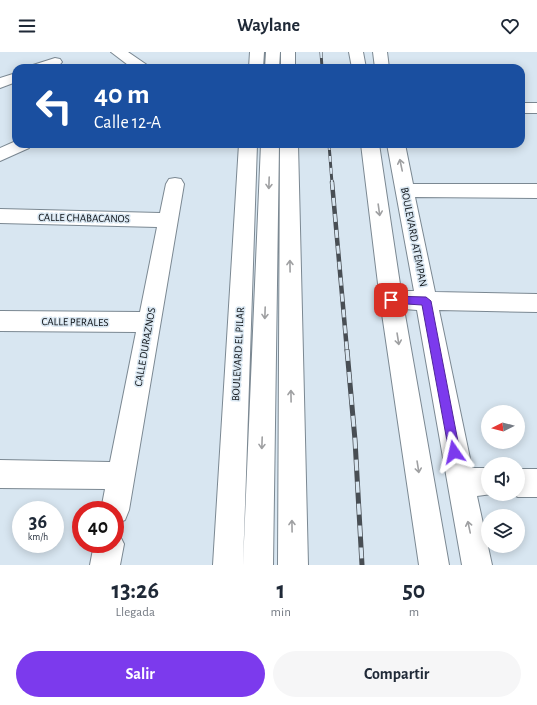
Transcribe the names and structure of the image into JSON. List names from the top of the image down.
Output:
{
  "streets": {
    "street": [
      "CALLE CHABACANOS",
      "BOULEVARD ATEMPAN",
      "CALLE PERALES",
      "CALLE DURAZNOS",
      "BOULEVARD EL PILAR"
    ]
  },
  "crossings": [
    ["CALLE CHABACANOS", "CALLE DURAZNOS"],
    ["CALLE PERALES", "CALLE DURAZNOS"]
  ],
  "north": "left",
  "page": {
    "header": "Waylane",
    "turn": ["40 m", "Calle 12-A"],
    "speed": "36 km/h",
    "limit": "40",
    "eta": [
      "13:26",
      "Llegada",
      "1",
      "min",
      "50",
      "m"
    ],
    "buttons": ["Salir", "Compartir"]
  }
}
